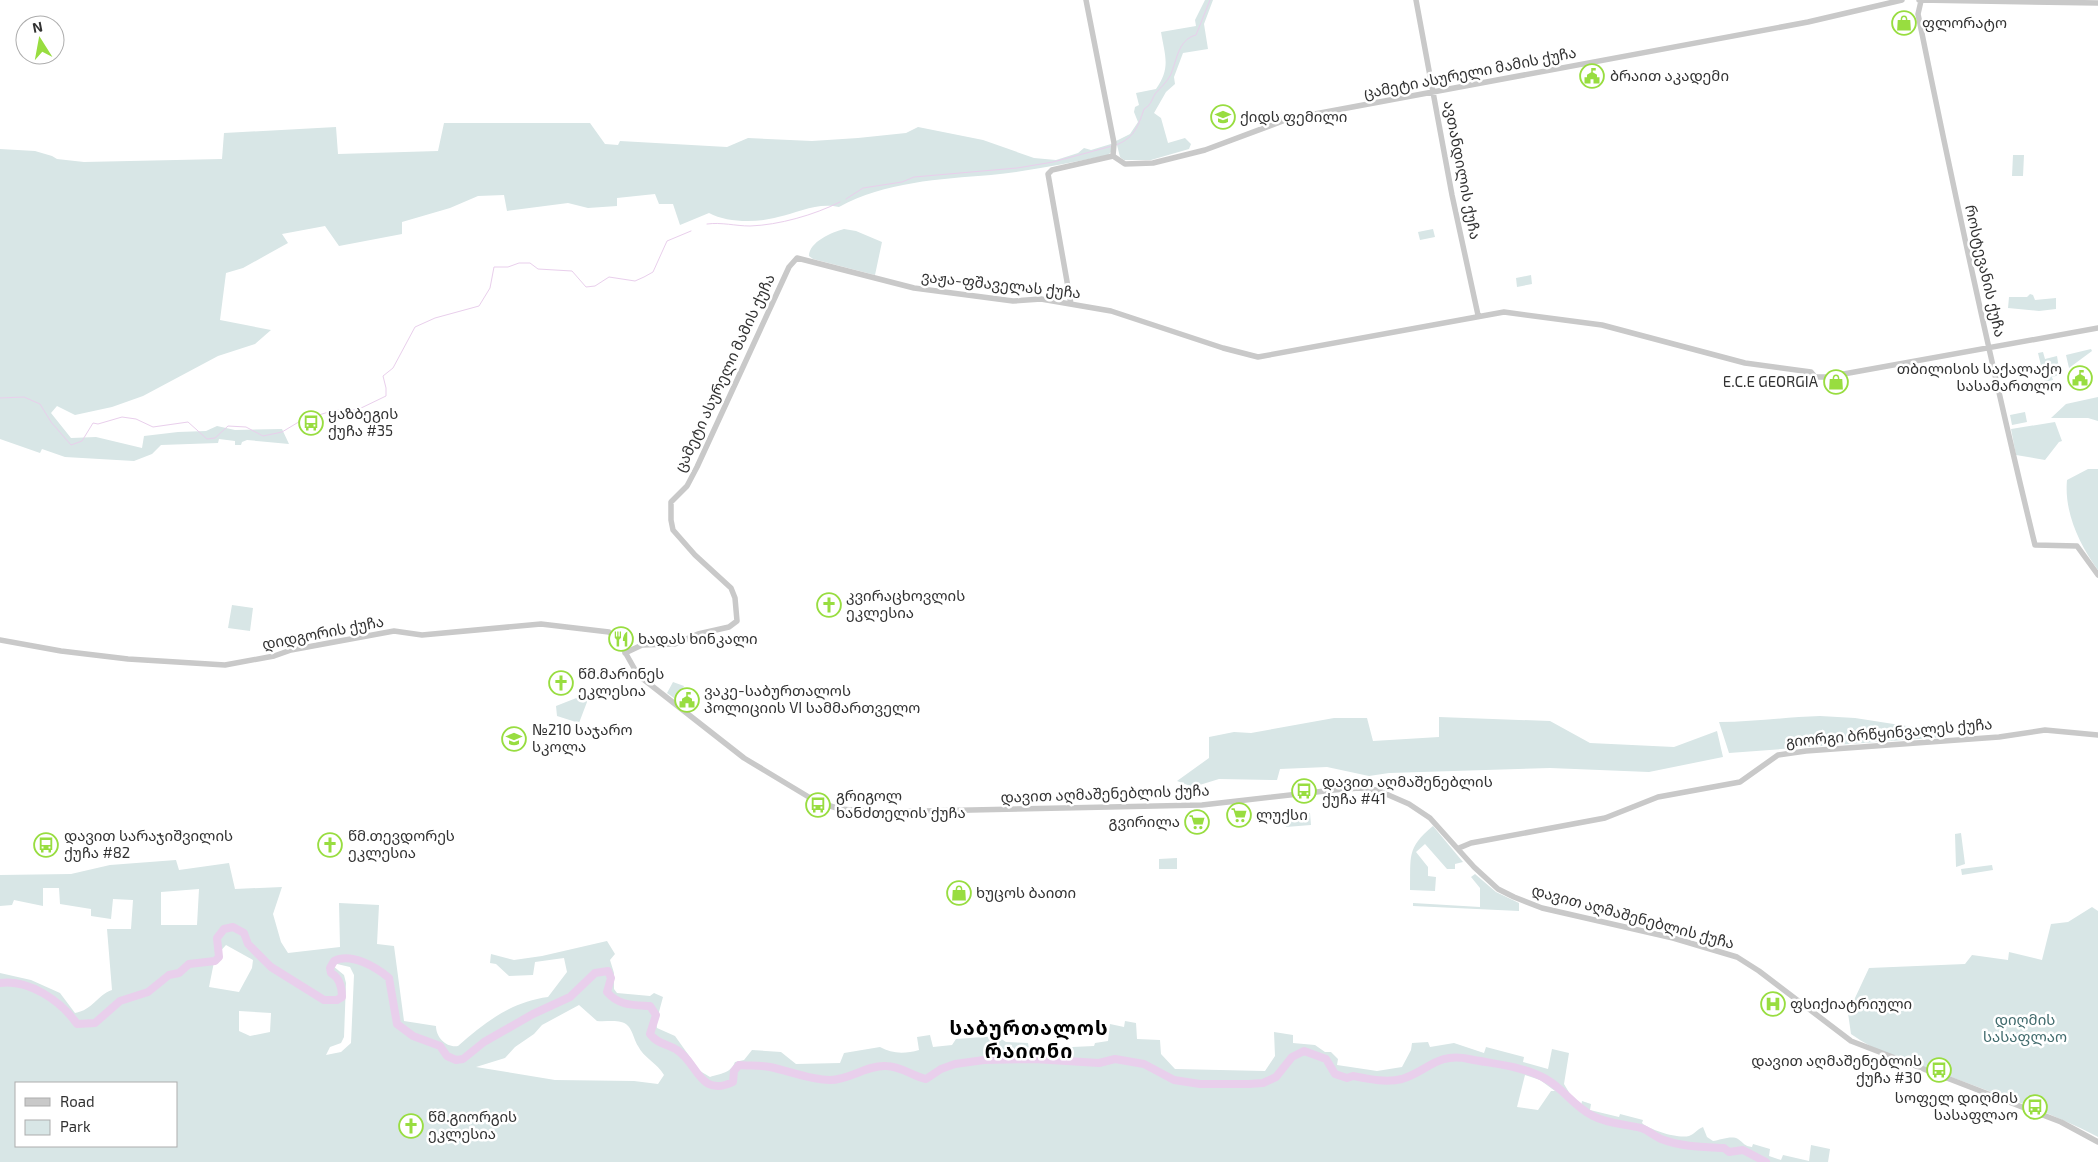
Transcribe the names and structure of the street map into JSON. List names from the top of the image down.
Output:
{
  "streets": {
    "street": [
      "ცამეტი ასურელი მამის ქუჩა",
      "ავთანდილის ქუჩა",
      "როსტევანის ქუჩა",
      "ვაჟა-ფშაველას ქუჩა",
      "დიდგორის ქუჩა",
      "გიორგი ბრწყინვალეს ქუჩა",
      "დავით აღმაშენებლის ქუჩა"
    ]
  },
  "crossings": [
    ["ცამეტი ასურელი მამის ქუჩა", "ავთანდილის ქუჩა"],
    ["ცამეტი ასურელი მამის ქუჩა", "ვაჟა-ფშაველას ქუჩა"],
    ["ცამეტი ასურელი მამის ქუჩა", "დიდგორის ქუჩა"],
    ["ავთანდილის ქუჩა", "ვაჟა-ფშაველას ქუჩა"],
    ["დიდგორის ქუჩა", "დავით აღმაშენებლის ქუჩა"],
    ["გიორგი ბრწყინვალეს ქუჩა", "დავით აღმაშენებლის ქუჩა"]
  ],
  "districts": ["საბურთალოს რაიონი"],
  "parks": ["დიღმის სასაფლაო"],
  "places": {
    "shop": ["ფლორატო", "E.C.E GEORGIA", "ხუცოს ბაითი"],
    "public building": ["ბრაით აკადემი", "თბილისის საქალაქო სასამართლო", "ვაკე-საბურთალოს პოლიციის VI სამმართველო"],
    "school or university": ["ქიდს ფემილი", "№210 საჯარო სკოლა"],
    "bus stop": [
      "ყაზბეგის ქუჩა #35",
      "დავით აღმაშენებლის ქუჩა #41",
      "გრიგოლ ხანძთელის ქუჩა",
      "დავით სარაჯიშვილის ქუჩა #82",
      "დავით აღმაშენებლის ქუჩა #30",
      "სოფელ დიღმის სასაფლაო"
    ],
    "church": [
      "კვირაცხოვლის ეკლესია",
      "წმ.მარინეს ეკლესია",
      "წმ.თევდორეს ეკლესია",
      "წმ.გიორგის ეკლესია"
    ],
    "restaurant": ["ხადას ხინკალი"],
    "supermarket": ["ლუქსი", "გვირილა"],
    "hospital": ["ფსიქიატრიული"]
  },
  "legend": ["Road", "Park"],
  "north": "top"
}
